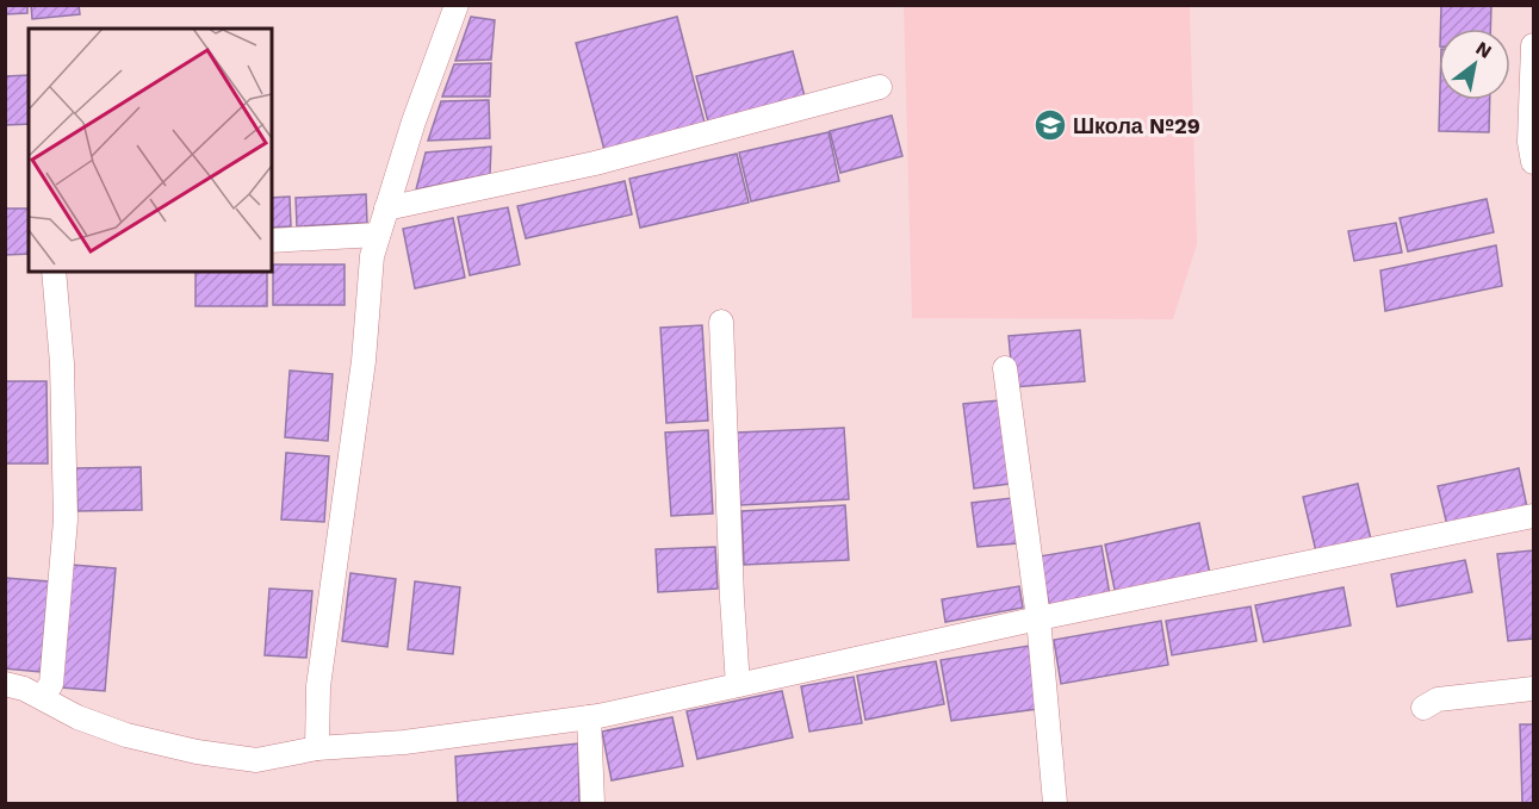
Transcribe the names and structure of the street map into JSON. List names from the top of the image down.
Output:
{
  "places": {
    "school or university": ["Школа №29"]
  },
  "north": "top right"
}
